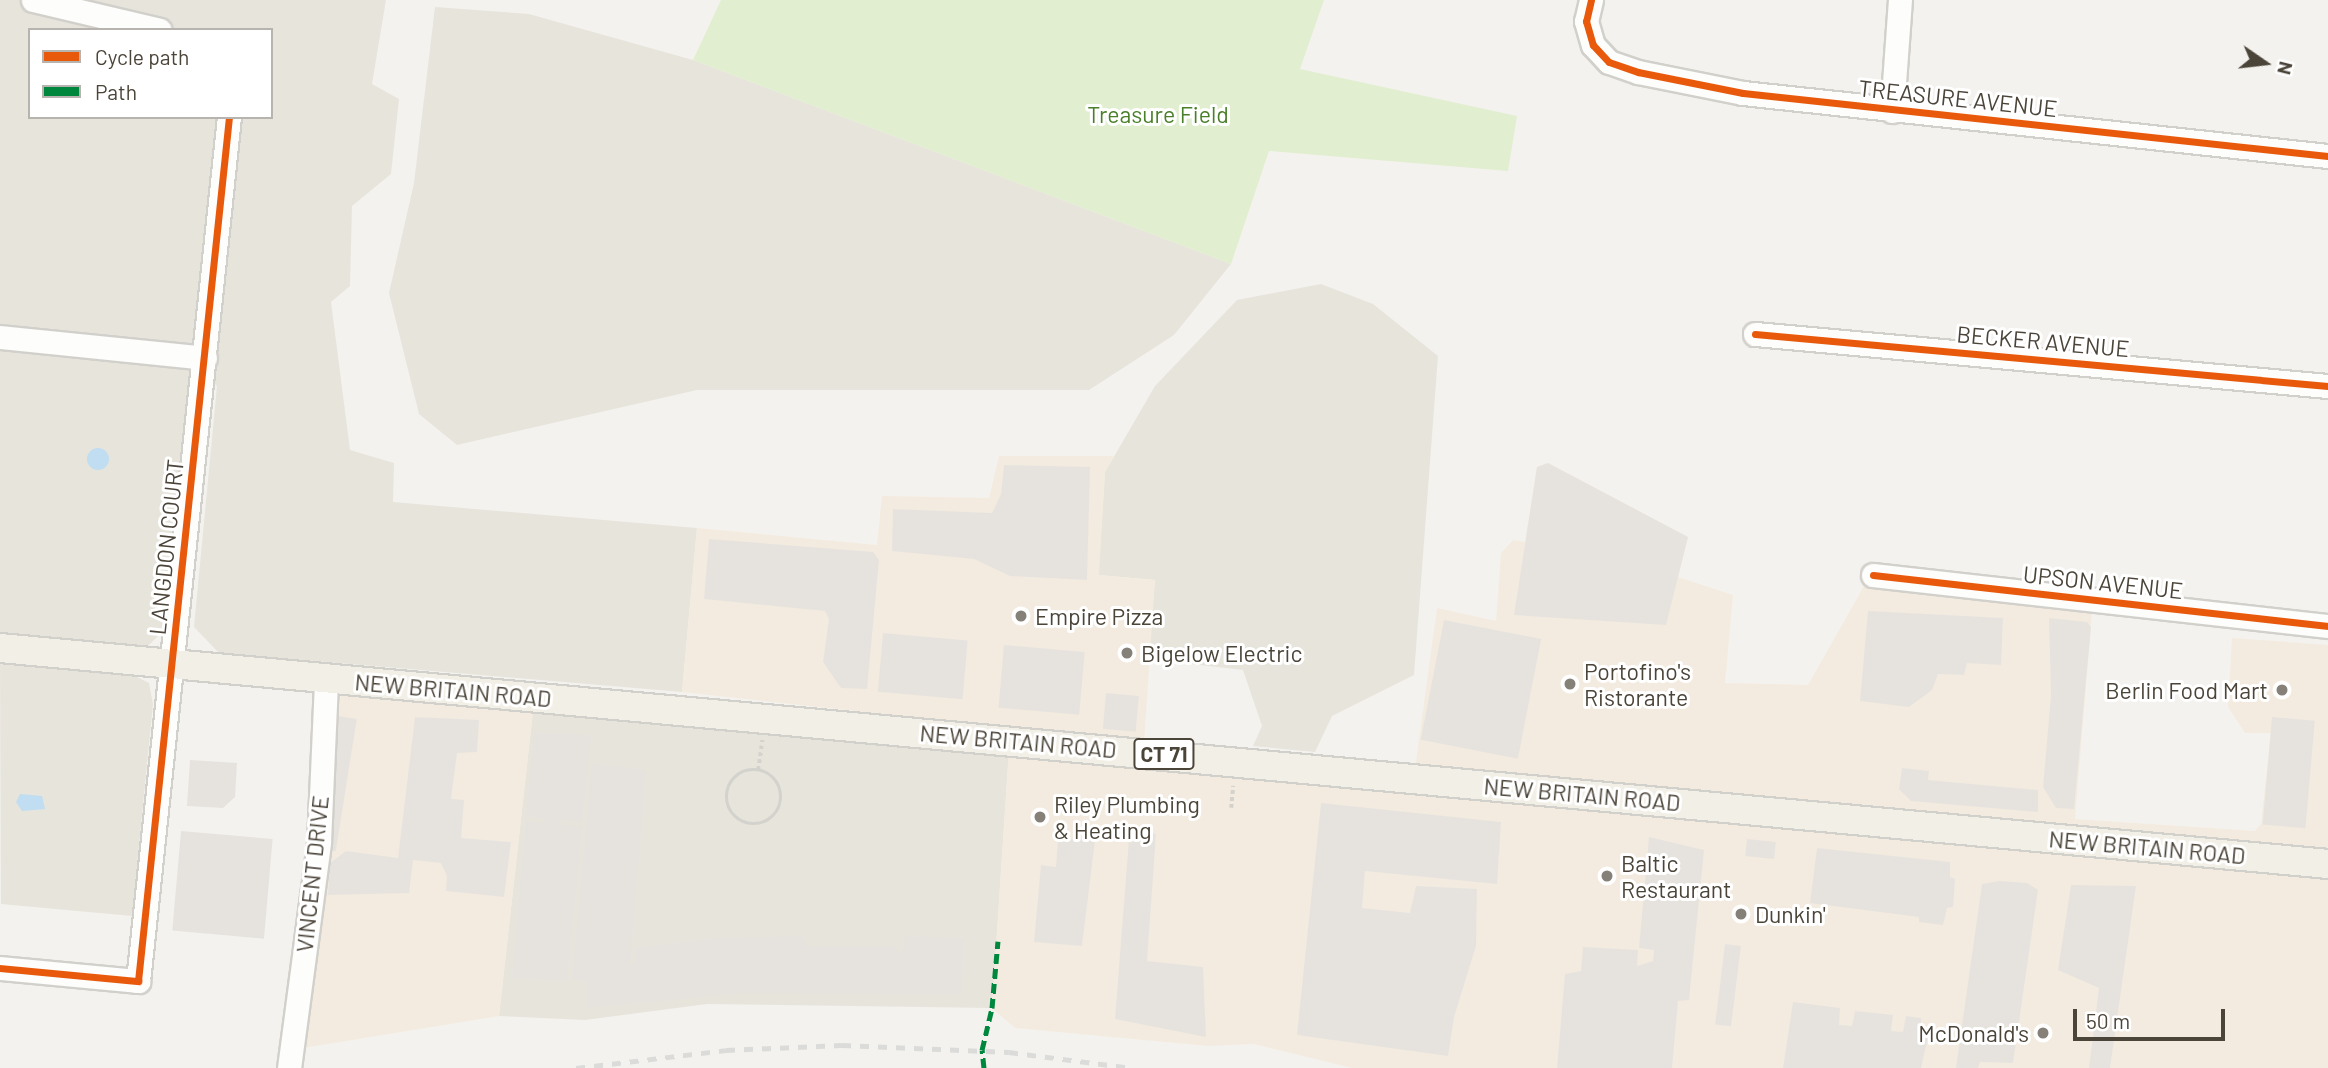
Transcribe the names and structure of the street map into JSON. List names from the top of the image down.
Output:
{
  "streets": {
    "main road": ["NEW BRITAIN ROAD", "CT 71"],
    "street": [
      "TREASURE AVENUE",
      "BECKER AVENUE",
      "LANGDON COURT",
      "UPSON AVENUE",
      "VINCENT DRIVE"
    ]
  },
  "crossings": [
    ["LANGDON COURT", "NEW BRITAIN ROAD"],
    ["NEW BRITAIN ROAD", "VINCENT DRIVE"]
  ],
  "parks": ["Treasure Field"],
  "places": [
    "Empire Pizza",
    "Bigelow Electric",
    "Portofino's Ristorante",
    "Berlin Food Mart",
    "Riley Plumbing & Heating",
    "Baltic Restaurant",
    "Dunkin'",
    "McDonald's"
  ],
  "legend": ["Cycle path", "Path"],
  "scale_bar": "50 m",
  "north": "right"
}
